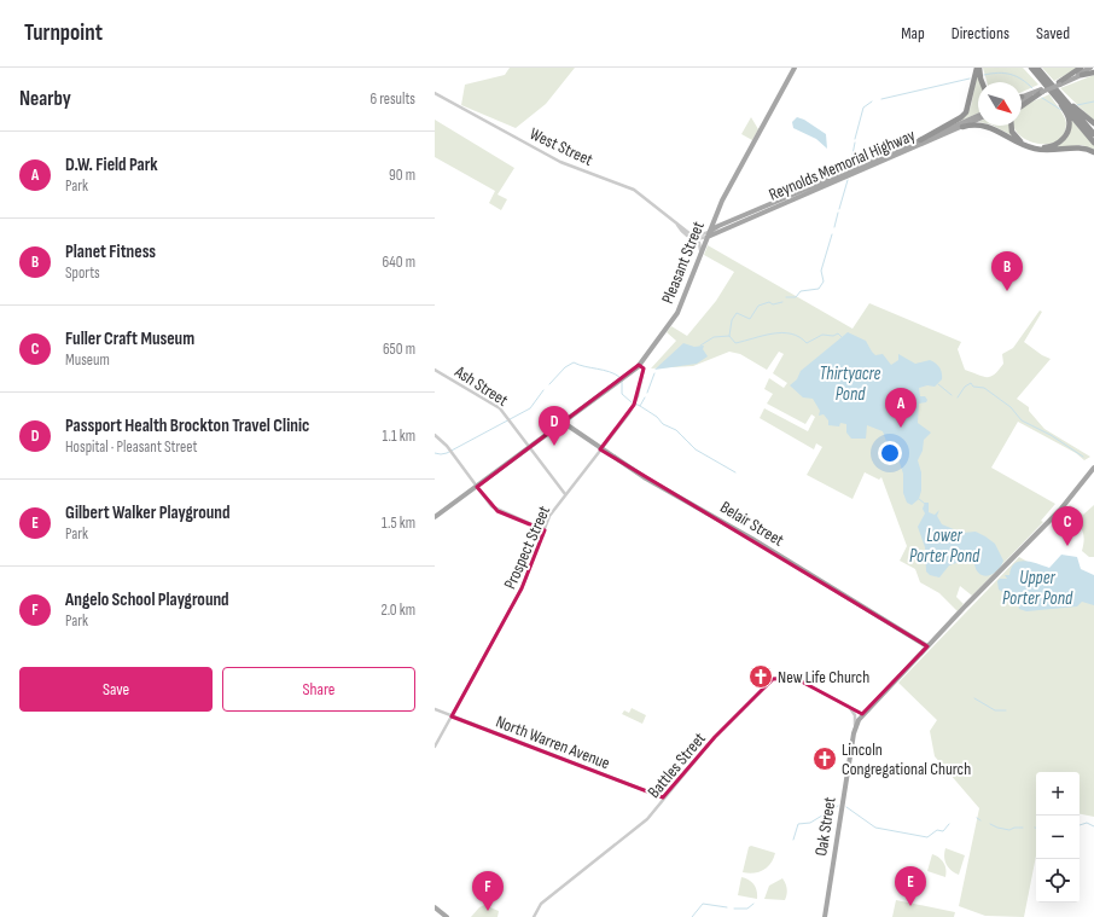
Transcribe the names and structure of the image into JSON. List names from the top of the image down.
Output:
{
  "streets": {
    "main road": [
      "Reynolds Memorial Highway",
      "Pleasant Street",
      "Belair Street",
      "Oak Street"
    ],
    "street": [
      "West Street",
      "Ash Street",
      "Prospect Street",
      "North Warren Avenue",
      "Battles Street"
    ]
  },
  "crossings": [
    ["West Street", "Reynolds Memorial Highway"],
    ["West Street", "Pleasant Street"],
    ["Reynolds Memorial Highway", "Pleasant Street"],
    ["Pleasant Street", "Ash Street"],
    ["Pleasant Street", "Belair Street"],
    ["Pleasant Street", "Prospect Street"],
    ["Ash Street", "Prospect Street"],
    ["Belair Street", "Prospect Street"],
    ["Belair Street", "Oak Street"],
    ["Prospect Street", "North Warren Avenue"],
    ["North Warren Avenue", "Battles Street"],
    ["Battles Street", "Oak Street"]
  ],
  "water": ["Thirtyacre Pond", "Lower Porter Pond", "Upper Porter Pond"],
  "places": {
    "church": ["New Life Church", "Lincoln Congregational Church"]
  },
  "north": "bottom right",
  "page": {
    "header": "Turnpoint",
    "nav": ["Map", "Directions", "Saved"],
    "heading": ["Nearby", "6 results"],
    "list": [
      {
        "mark": "A",
        "name": "D.W. Field Park",
        "note": "Park",
        "value": "90 m"
      },
      {
        "mark": "B",
        "name": "Planet Fitness",
        "note": "Sports",
        "value": "640 m"
      },
      {
        "mark": "C",
        "name": "Fuller Craft Museum",
        "note": "Museum",
        "value": "650 m"
      },
      {
        "mark": "D",
        "name": "Passport Health Brockton Travel Clinic",
        "note": "Hospital · Pleasant Street",
        "value": "1.1 km"
      },
      {
        "mark": "E",
        "name": "Gilbert Walker Playground",
        "note": "Park",
        "value": "1.5 km"
      },
      {
        "mark": "F",
        "name": "Angelo School Playground",
        "note": "Park",
        "value": "2.0 km"
      }
    ],
    "pins": [
      "B",
      "A",
      "D",
      "C",
      "E",
      "F"
    ],
    "buttons": ["Save", "Share"],
    "map_buttons": ["+", "−"]
  }
}
